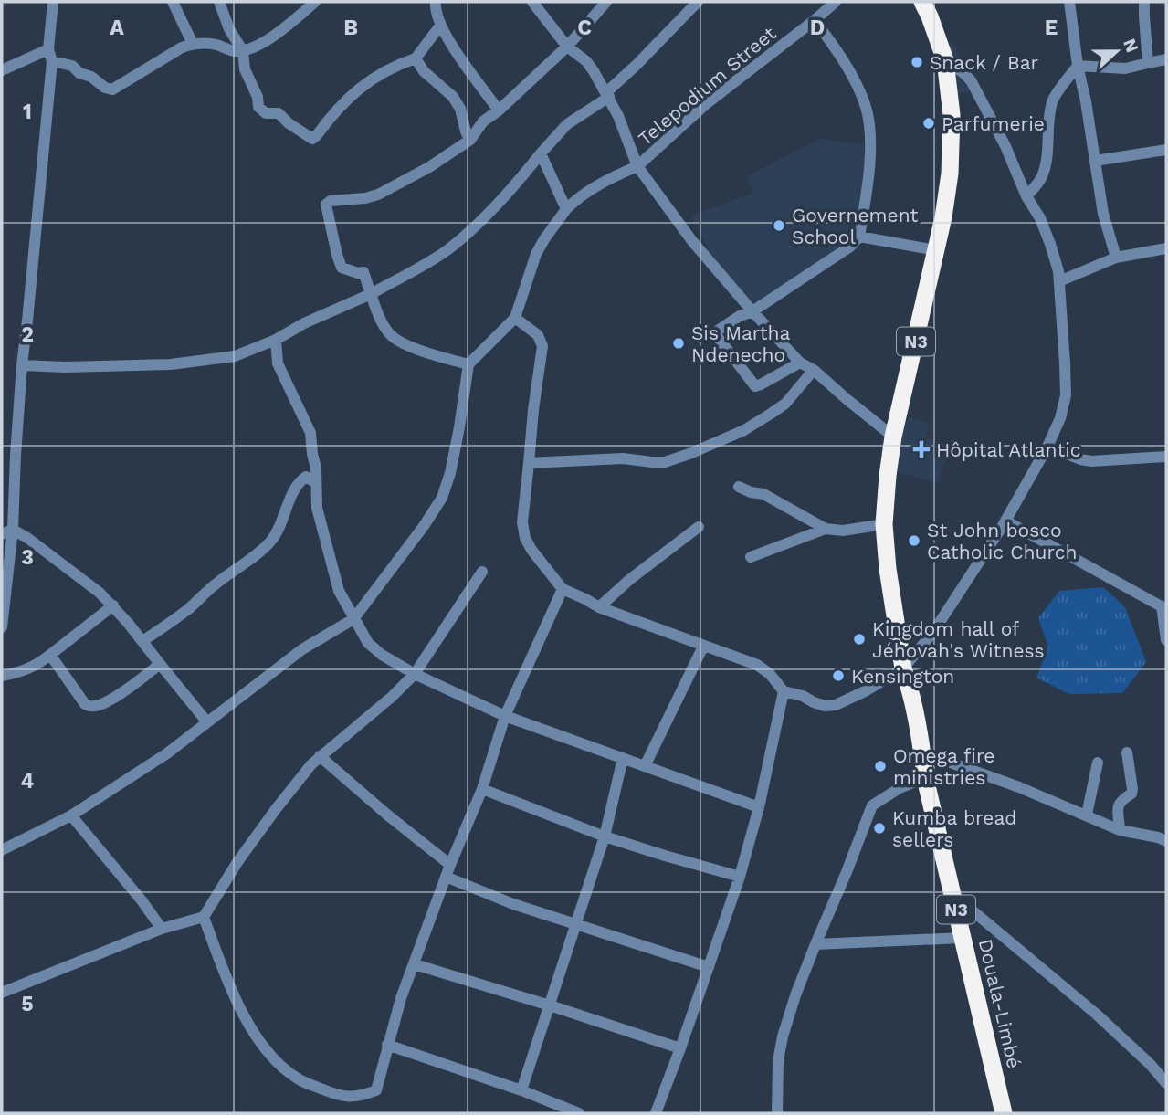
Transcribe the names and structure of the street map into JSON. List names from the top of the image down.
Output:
{
  "streets": {
    "highway": ["N3", "Douala-Limbé"],
    "street": ["Telepodium Street"]
  },
  "places": {
    "other": [
      "Snack / Bar",
      "Parfumerie",
      "Governement School",
      "Sis Martha Ndenecho",
      "St John bosco Catholic Church",
      "Kingdom hall of Jéhovah's Witness",
      "Kensington",
      "Omega fire ministries",
      "Kumba bread sellers"
    ],
    "health": ["Hôpital Atlantic"]
  },
  "north": "right",
  "grid": {
    "columns": [
      "A",
      "B",
      "C",
      "D",
      "E"
    ],
    "rows": [
      "1",
      "2",
      "3",
      "4",
      "5"
    ]
  }
}
